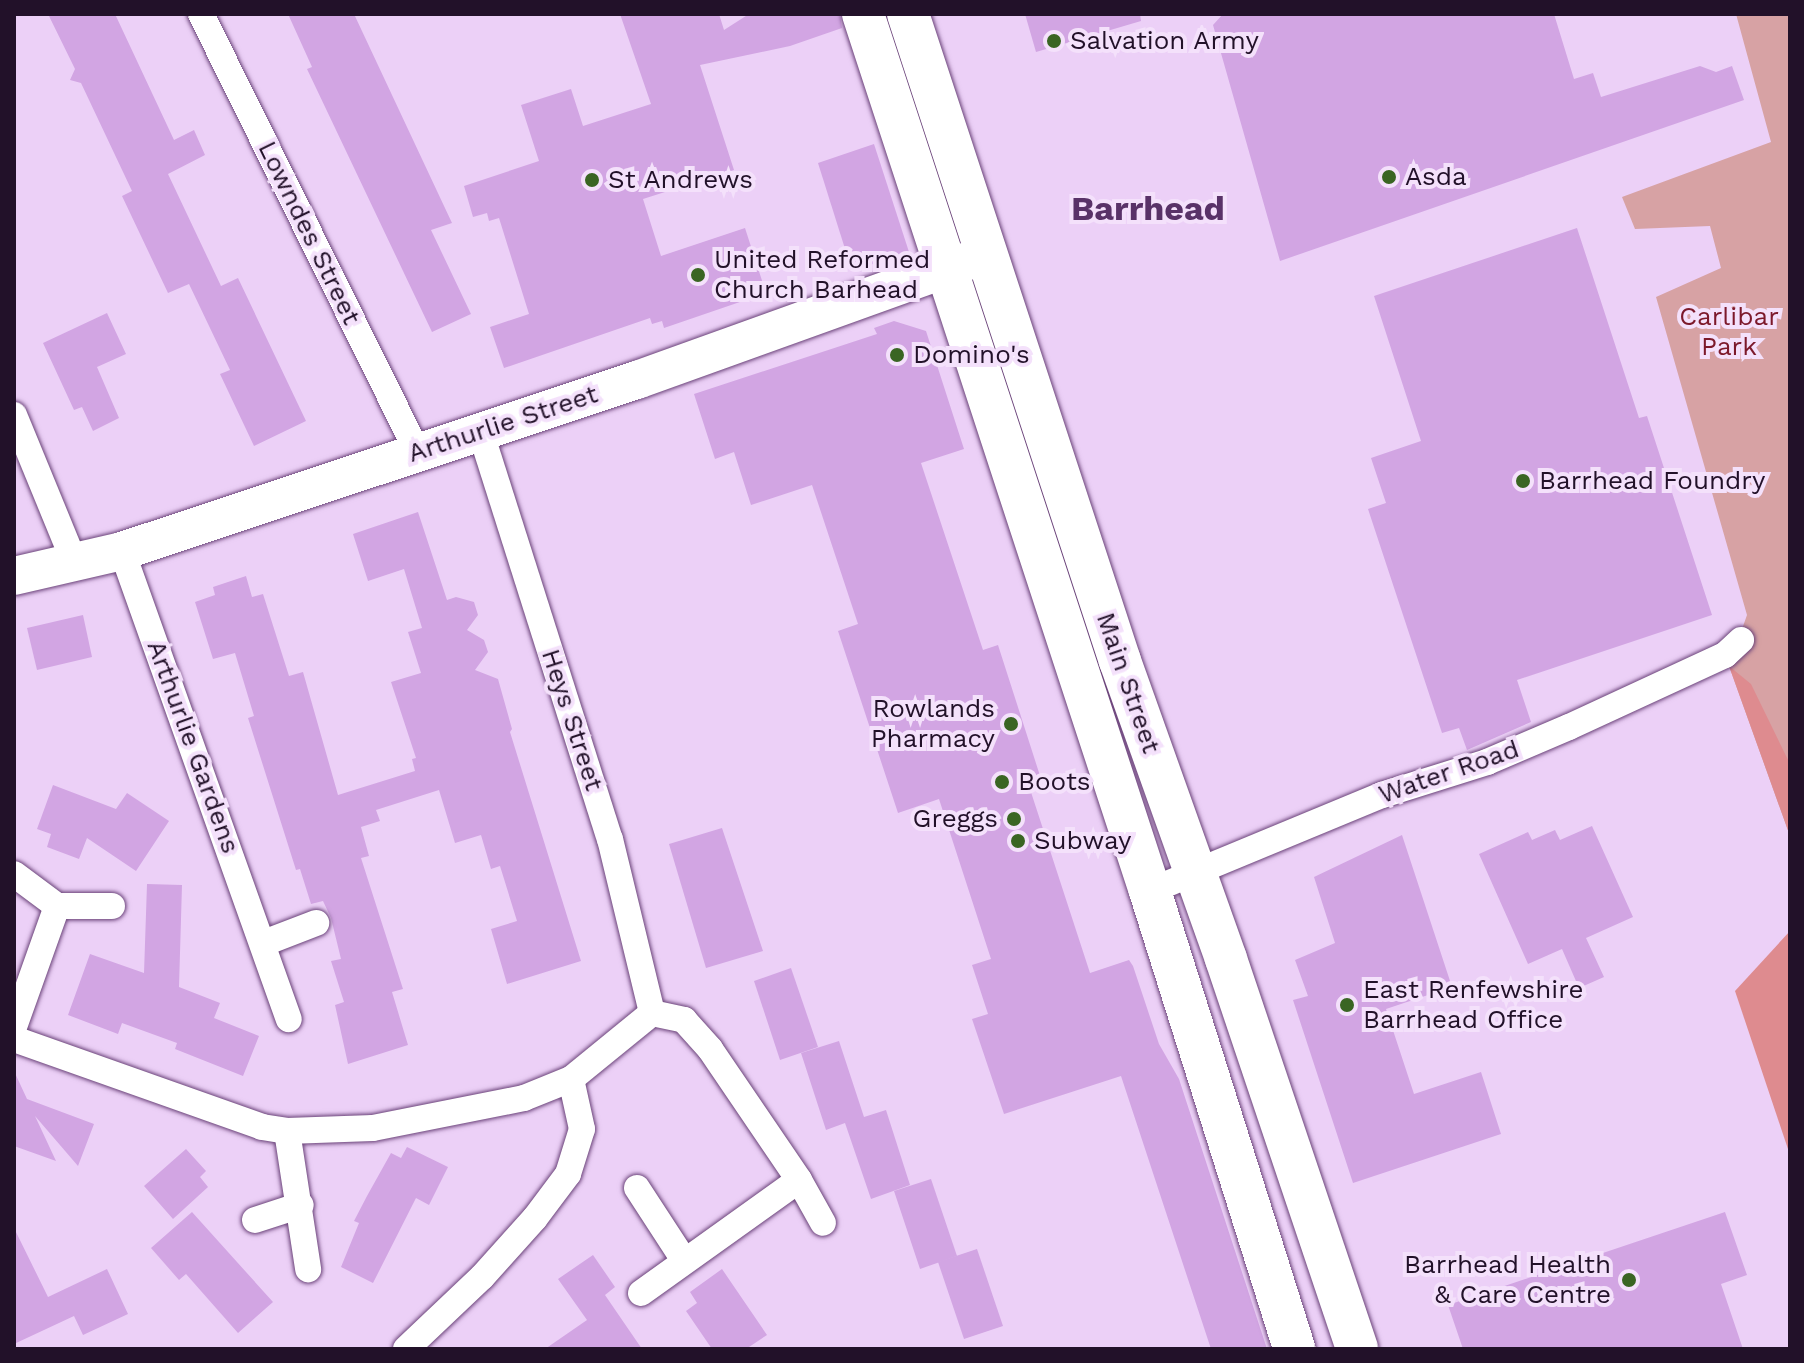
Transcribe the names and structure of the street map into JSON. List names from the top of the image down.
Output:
{
  "streets": {
    "main road": ["Main Street"],
    "street": [
      "Lowndes Street",
      "Arthurlie Street",
      "Heys Street",
      "Arthurlie Gardens",
      "Water Road"
    ]
  },
  "crossings": [
    ["Lowndes Street", "Arthurlie Street"],
    ["Arthurlie Street", "Main Street"],
    ["Arthurlie Street", "Heys Street"],
    ["Arthurlie Street", "Arthurlie Gardens"],
    ["Main Street", "Water Road"]
  ],
  "districts": ["Barrhead"],
  "parks": ["Carlibar Park"],
  "places": [
    "Salvation Army",
    "Asda",
    "St Andrews",
    "United Reformed Church Barhead",
    "Domino's",
    "Barrhead Foundry",
    "Rowlands Pharmacy",
    "Boots",
    "Greggs",
    "Subway",
    "East Renfewshire Barrhead Office",
    "Barrhead Health & Care Centre"
  ]
}
